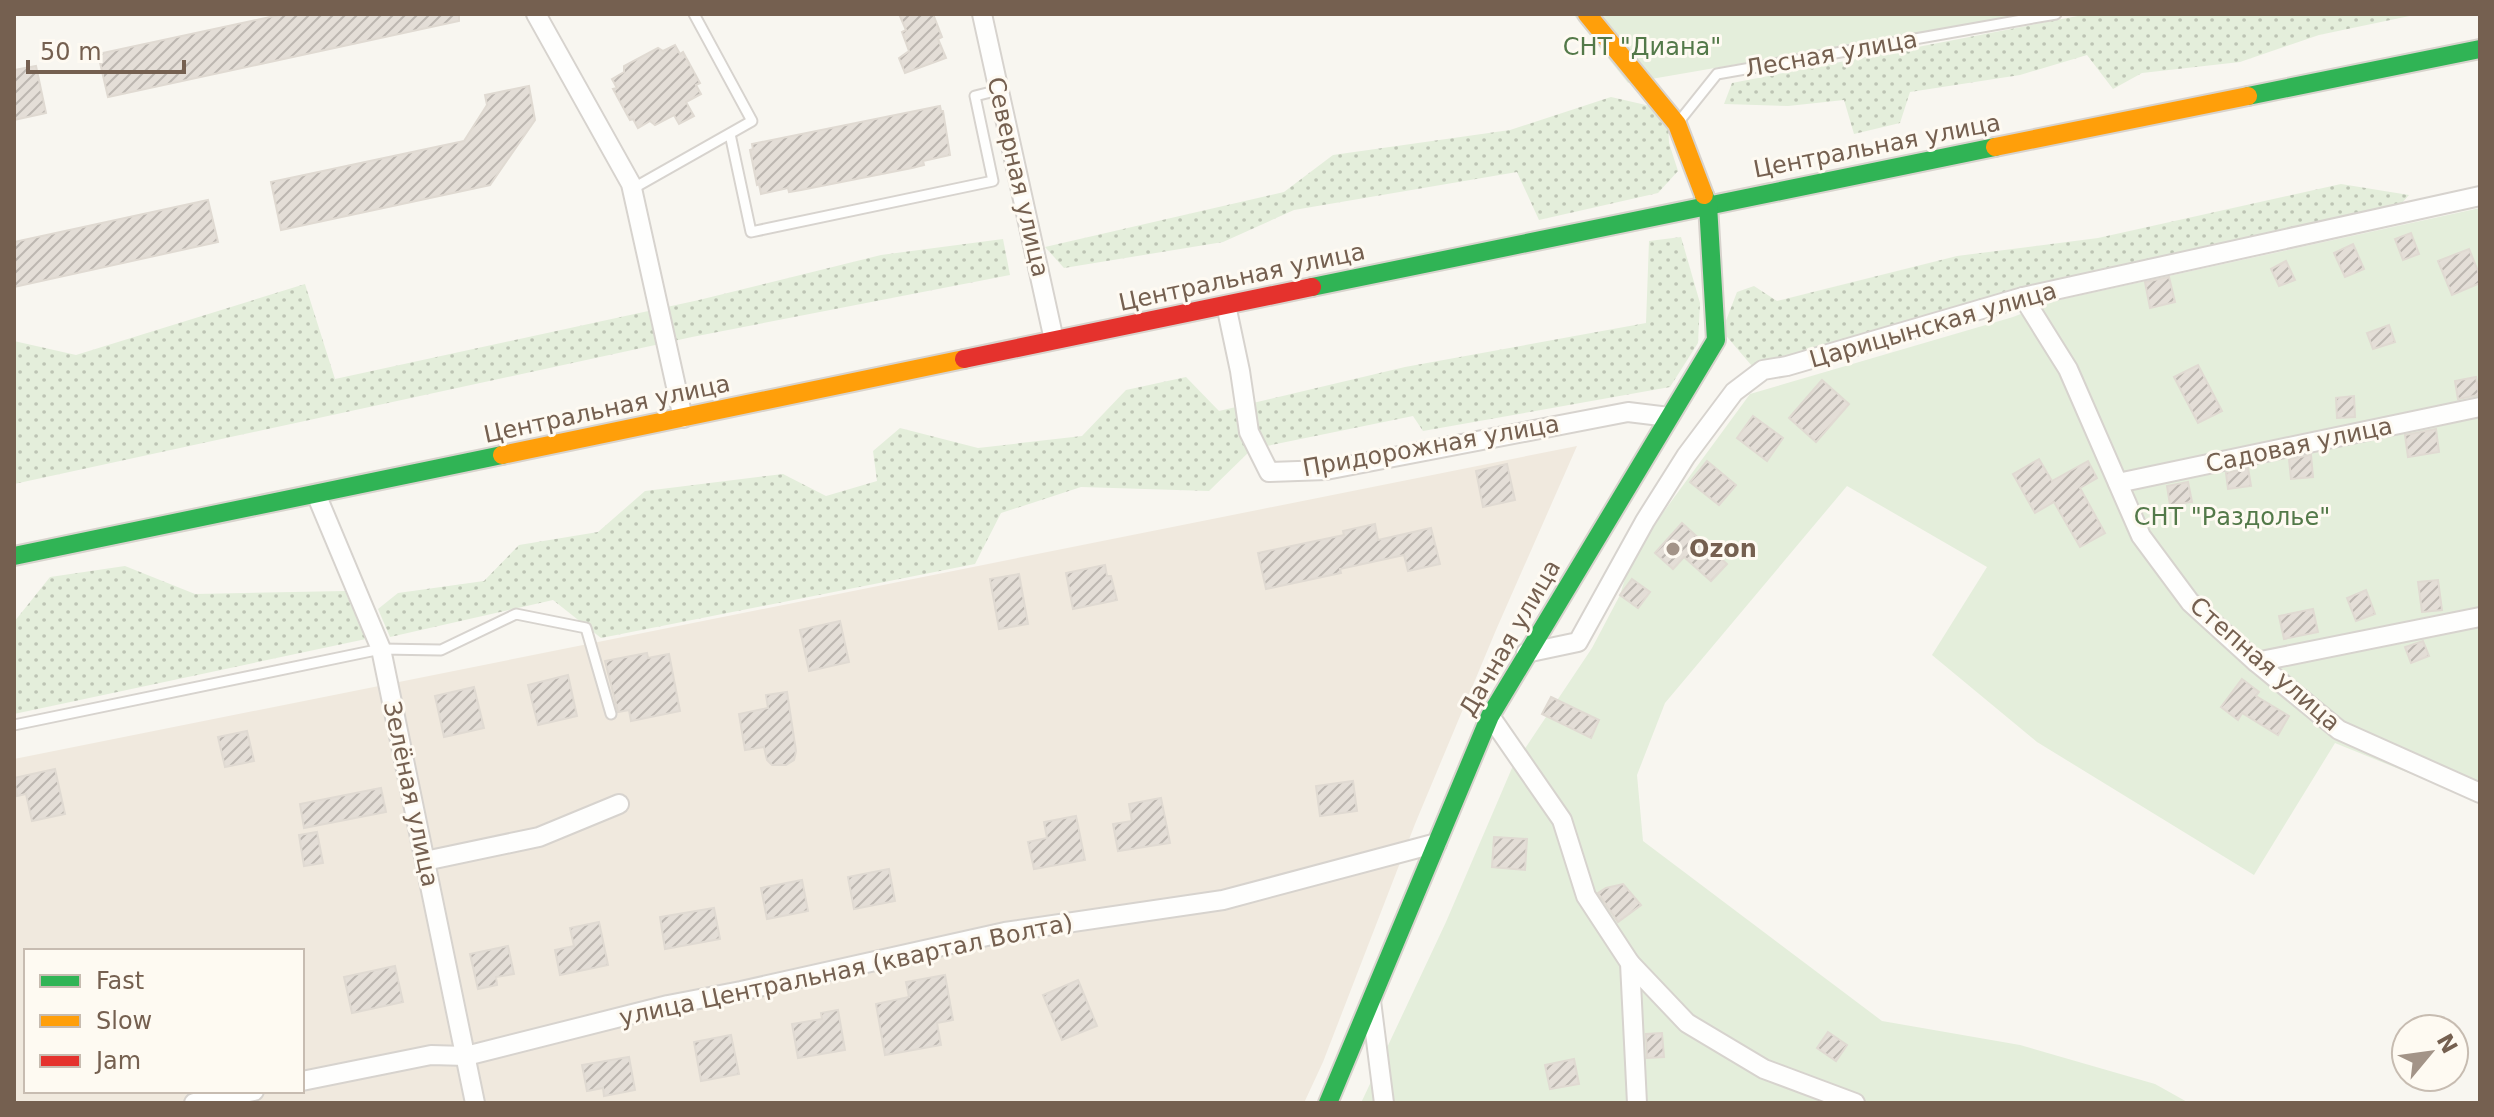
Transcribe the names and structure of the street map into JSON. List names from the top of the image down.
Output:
{
  "streets": {
    "street": [
      "Центральная улица",
      "Северная улица",
      "Царицынская улица",
      "Садовая улица",
      "Придорожная улица",
      "Дачная улица",
      "Степная улица",
      "Зелёная улица",
      "улица Центральная (квартал Волта)"
    ],
    "lane": ["Лесная улица"]
  },
  "crossings": [
    ["Лесная улица", "Дачная улица"],
    ["Центральная улица", "Северная улица"],
    ["Центральная улица", "Придорожная улица"],
    ["Центральная улица", "Дачная улица"],
    ["Центральная улица", "Зелёная улица"],
    ["Царицынская улица", "Дачная улица"],
    ["Царицынская улица", "Степная улица"],
    ["Садовая улица", "Степная улица"],
    ["Придорожная улица", "Дачная улица"],
    ["Дачная улица", "улица Центральная (квартал Волта)"],
    ["Зелёная улица", "улица Центральная (квартал Волта)"]
  ],
  "parks": ["СНТ \"Диана\"", "СНТ \"Раздолье\""],
  "places": ["Ozon"],
  "legend": ["Fast", "Slow", "Jam"],
  "scale_bar": "50 m",
  "north": "top right"
}
